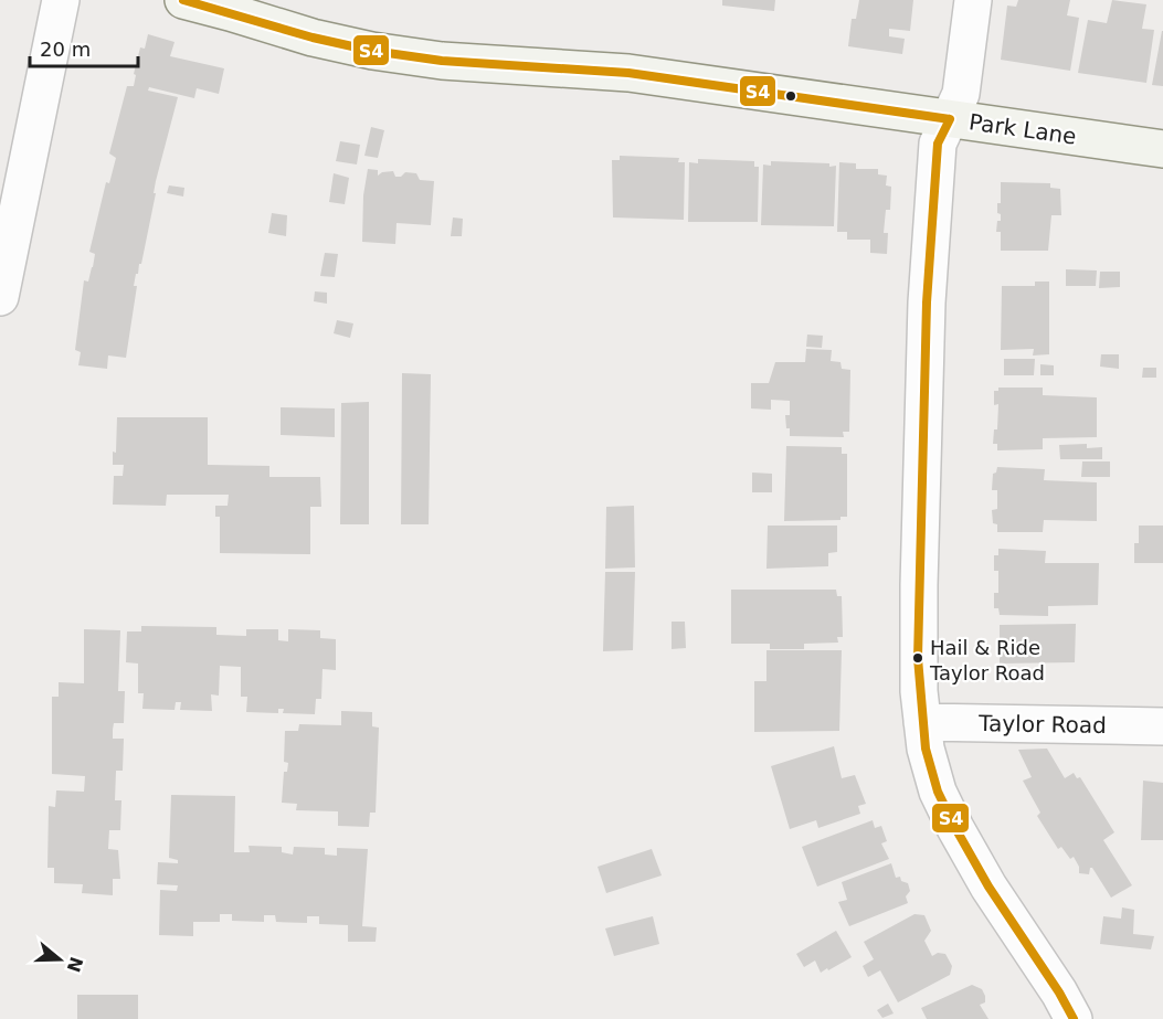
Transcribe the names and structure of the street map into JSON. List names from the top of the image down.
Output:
{
  "streets": {
    "main road": ["Park Lane"],
    "street": ["Taylor Road"]
  },
  "places": ["Hail & Ride Taylor Road"],
  "lines": ["transit line S4"],
  "scale_bar": "20 m",
  "north": "right"
}
